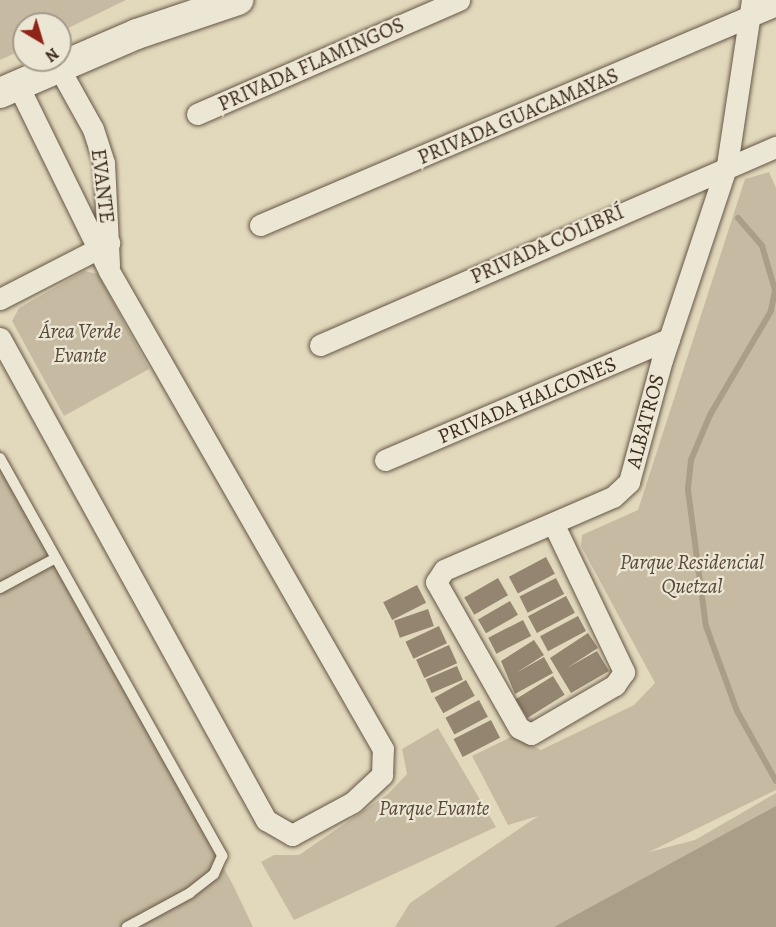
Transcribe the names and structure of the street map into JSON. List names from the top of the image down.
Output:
{
  "streets": {
    "street": [
      "PRIVADA FLAMINGOS",
      "PRIVADA GUACAMAYAS",
      "EVANTE",
      "PRIVADA COLIBRÍ",
      "PRIVADA HALCONES",
      "ALBATROS"
    ]
  },
  "crossings": [
    ["PRIVADA GUACAMAYAS", "ALBATROS"],
    ["PRIVADA COLIBRÍ", "ALBATROS"],
    ["PRIVADA HALCONES", "ALBATROS"]
  ],
  "parks": ["Área Verde Evante", "Parque Residencial Quetzal", "Parque Evante"],
  "north": "bottom right"
}
